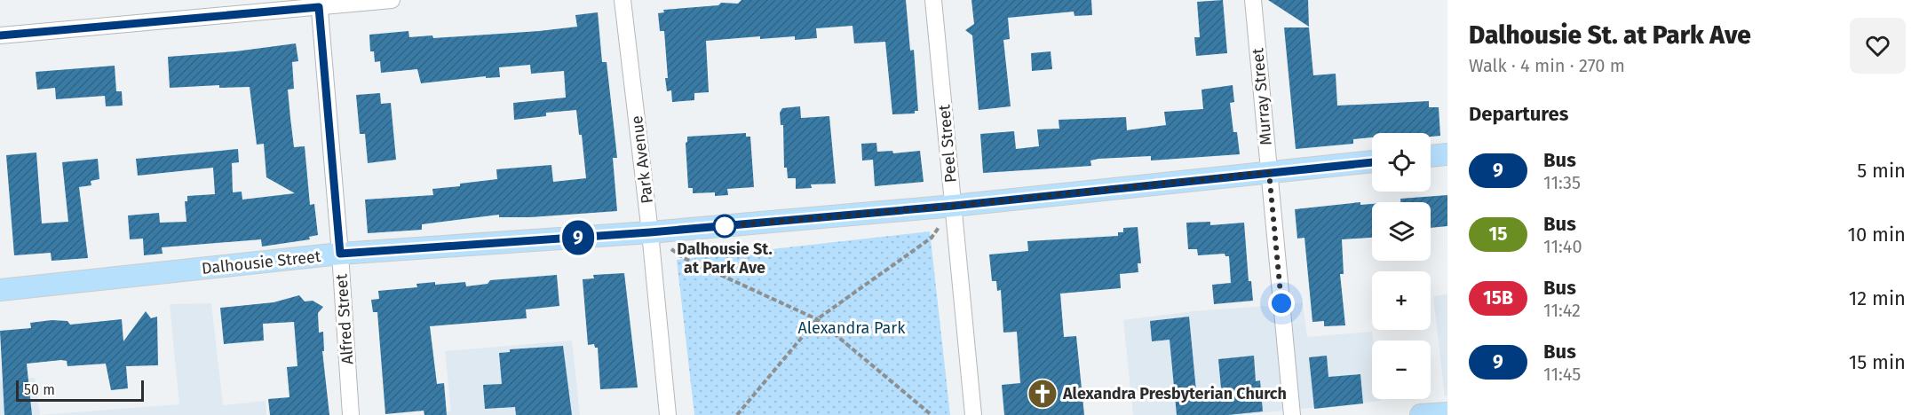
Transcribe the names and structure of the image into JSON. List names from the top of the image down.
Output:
{
  "streets": {
    "main road": ["Dalhousie Street"],
    "street": [
      "Murray Street",
      "Peel Street",
      "Park Avenue",
      "Alfred Street"
    ]
  },
  "crossings": [
    ["Murray Street", "Dalhousie Street"],
    ["Peel Street", "Dalhousie Street"],
    ["Park Avenue", "Dalhousie Street"],
    ["Dalhousie Street", "Alfred Street"]
  ],
  "parks": ["Alexandra Park"],
  "places": {
    "other": ["Dalhousie St. at Park Ave"],
    "church": ["Alexandra Presbyterian Church"]
  },
  "lines": ["bus line 9"],
  "scale_bar": "50 m",
  "page": {
    "on_map": "9",
    "heading": [
      ["Dalhousie St. at Park Ave", "Walk · 4 min · 270 m"],
      "Departures"
    ],
    "map_buttons": ["+", "−"],
    "list": [
      {
        "mark": "9",
        "name": "Bus",
        "note": "11:35",
        "value": "5 min"
      },
      {
        "mark": "15",
        "name": "Bus",
        "note": "11:40",
        "value": "10 min"
      },
      {
        "mark": "15B",
        "name": "Bus",
        "note": "11:42",
        "value": "12 min"
      },
      {
        "mark": "9",
        "name": "Bus",
        "note": "11:45",
        "value": "15 min"
      }
    ],
    "scale": "50 m"
  }
}
